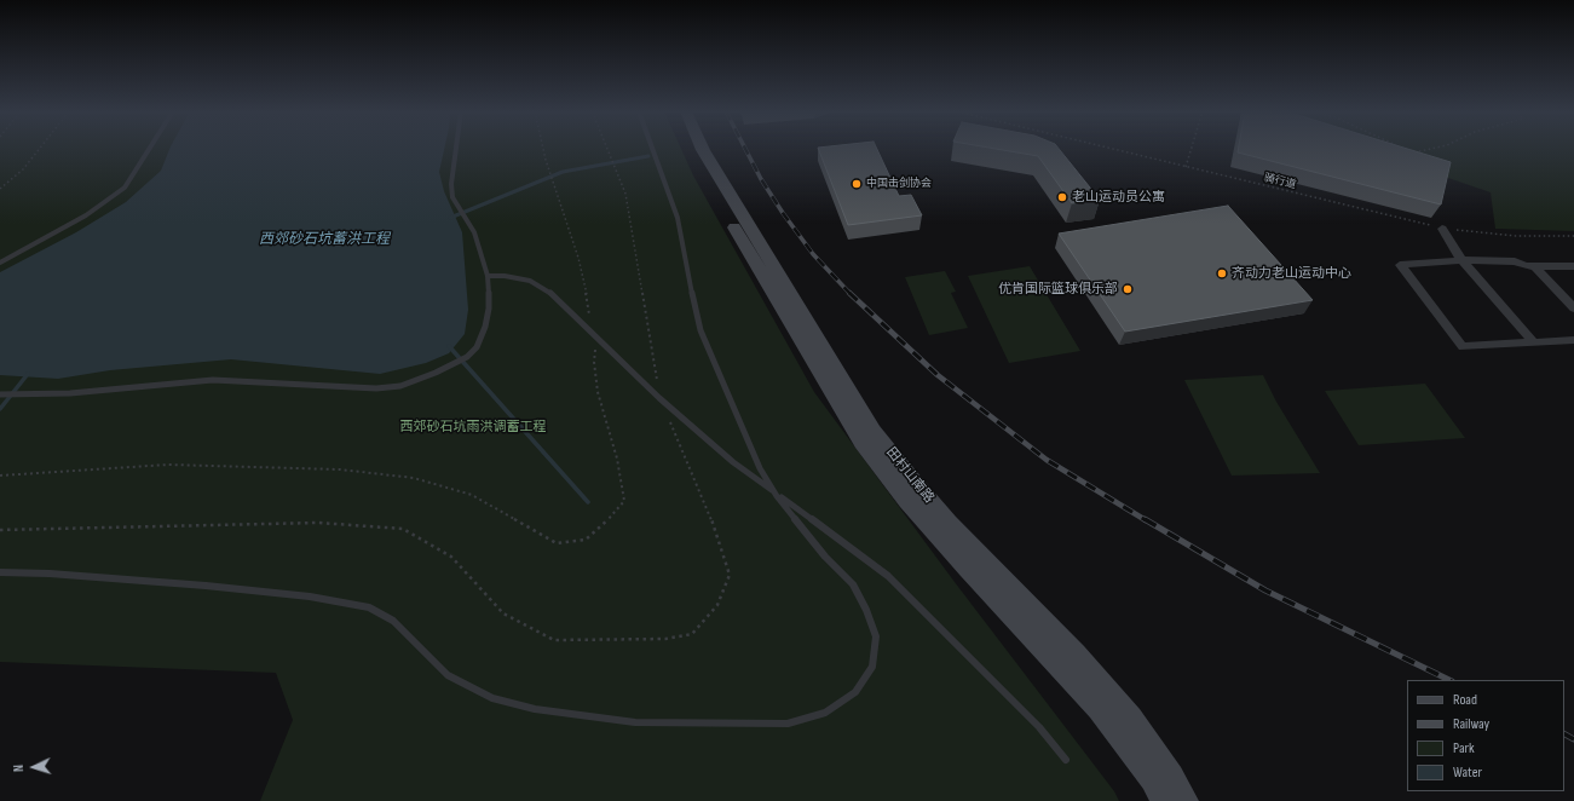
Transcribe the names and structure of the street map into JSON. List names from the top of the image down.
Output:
{
  "streets": {
    "main road": ["田村山南路"],
    "path": ["骑行道"]
  },
  "water": ["西郊砂石坑蓄洪工程"],
  "parks": ["西郊砂石坑雨洪调蓄工程"],
  "places": [
    "中国击剑协会",
    "老山运动员公寓",
    "齐动力老山运动中心",
    "优肯国际篮球俱乐部"
  ],
  "legend": [
    "Road",
    "Railway",
    "Park",
    "Water"
  ],
  "north": "left"
}
